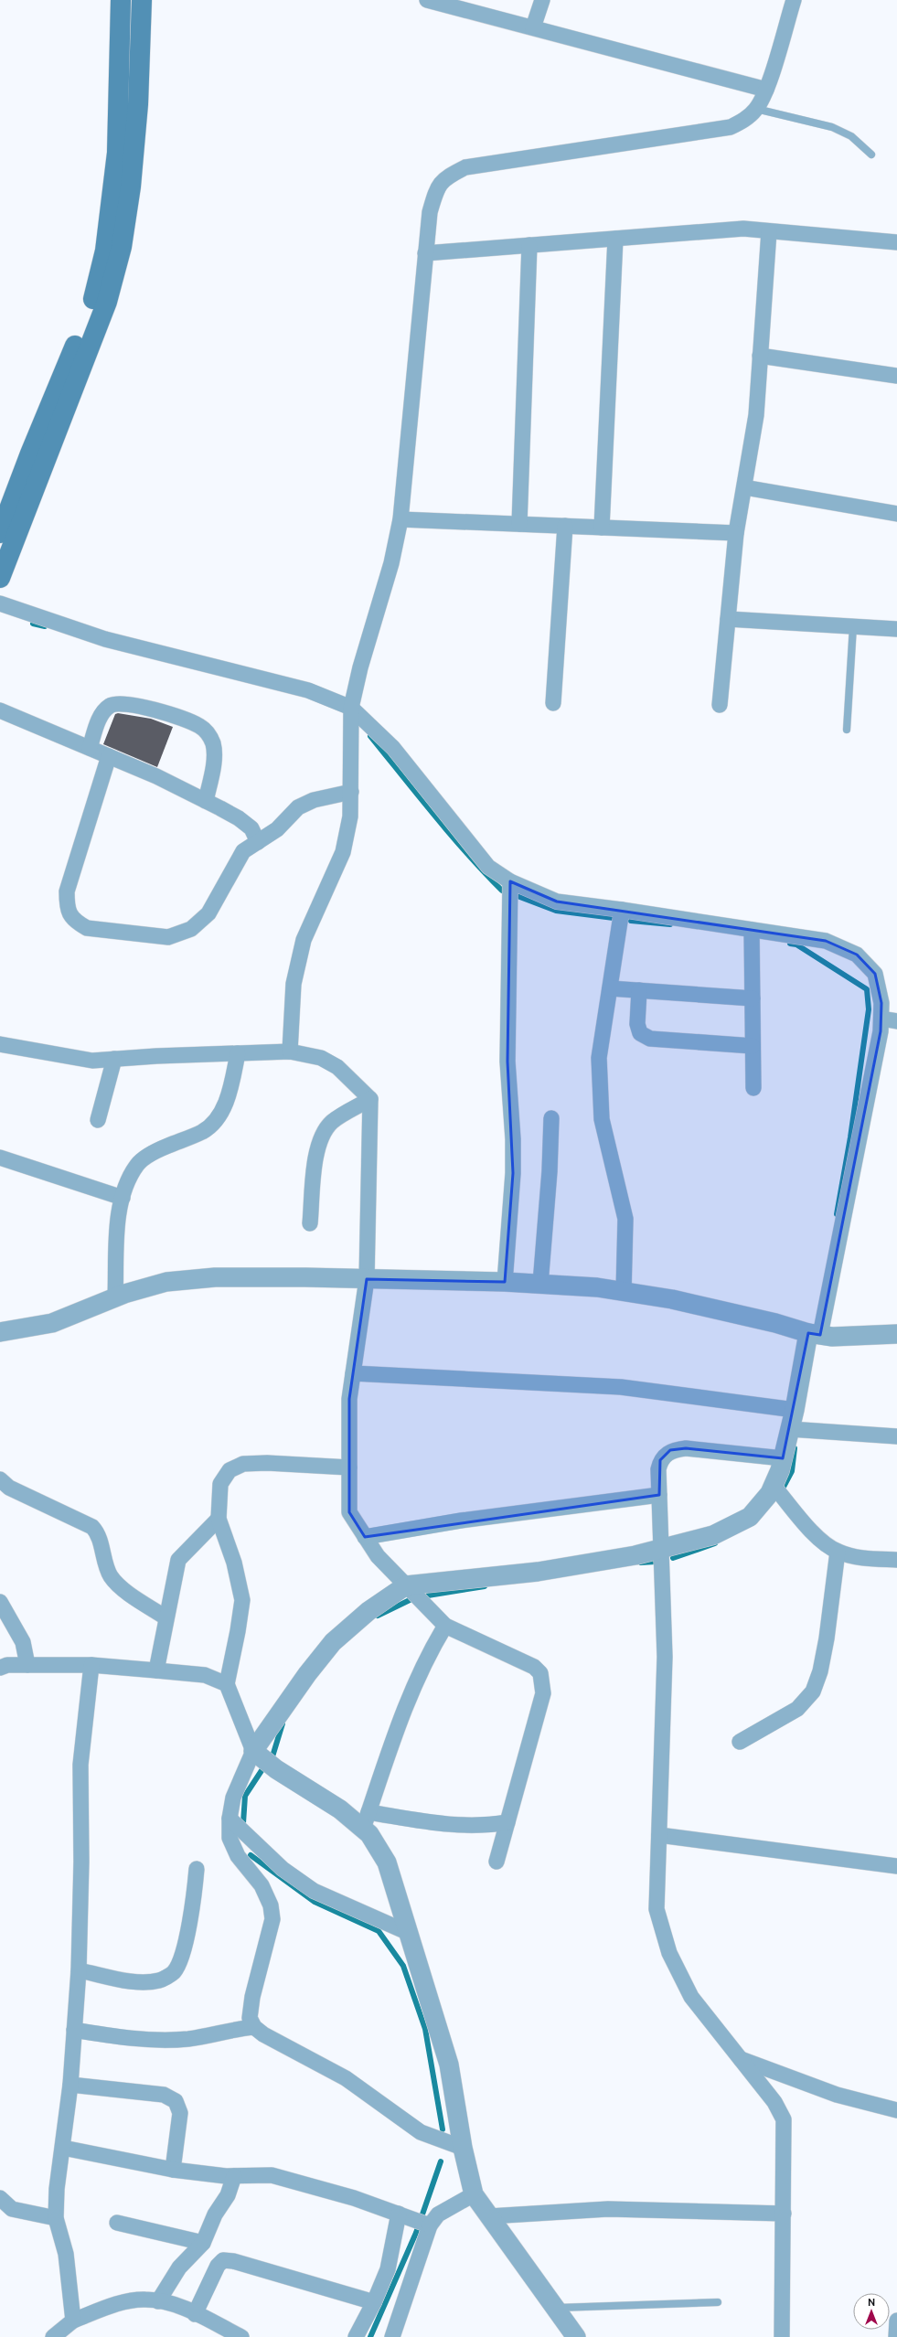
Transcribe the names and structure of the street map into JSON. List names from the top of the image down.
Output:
{
  "north": "top"
}
